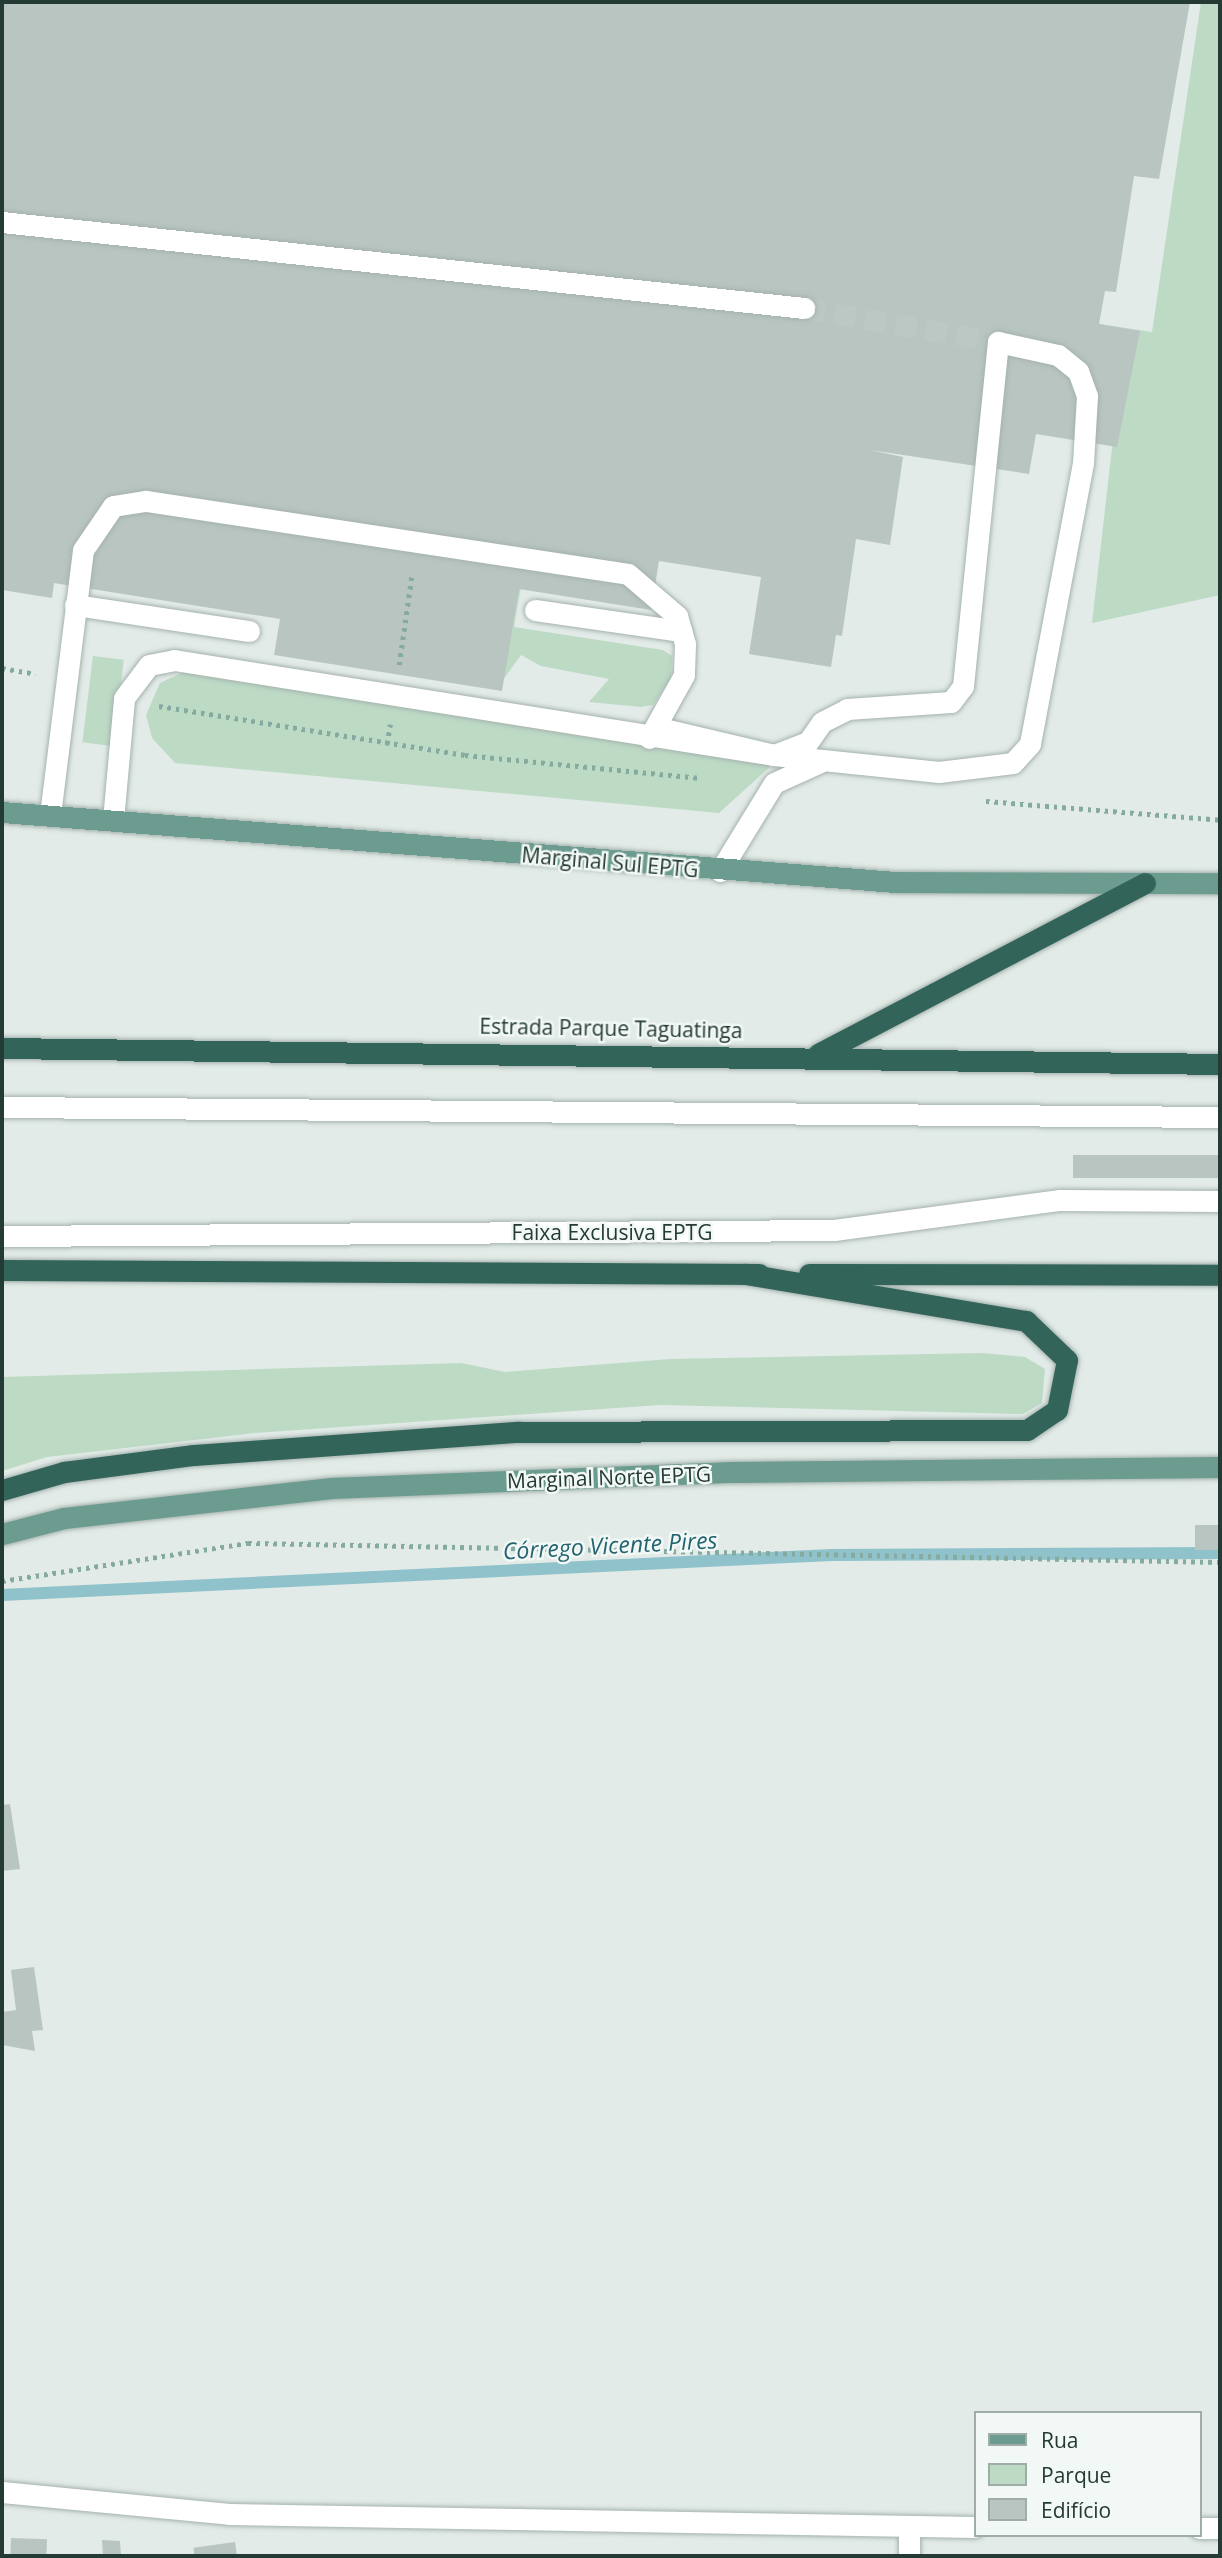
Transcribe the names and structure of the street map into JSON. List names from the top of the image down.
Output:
{
  "streets": {
    "highway": ["Estrada Parque Taguatinga"],
    "main road": ["Marginal Sul EPTG", "Marginal Norte EPTG"],
    "street": ["Faixa Exclusiva EPTG"]
  },
  "water": ["Córrego Vicente Pires"],
  "legend": ["Rua", "Parque", "Edifício"]
}
